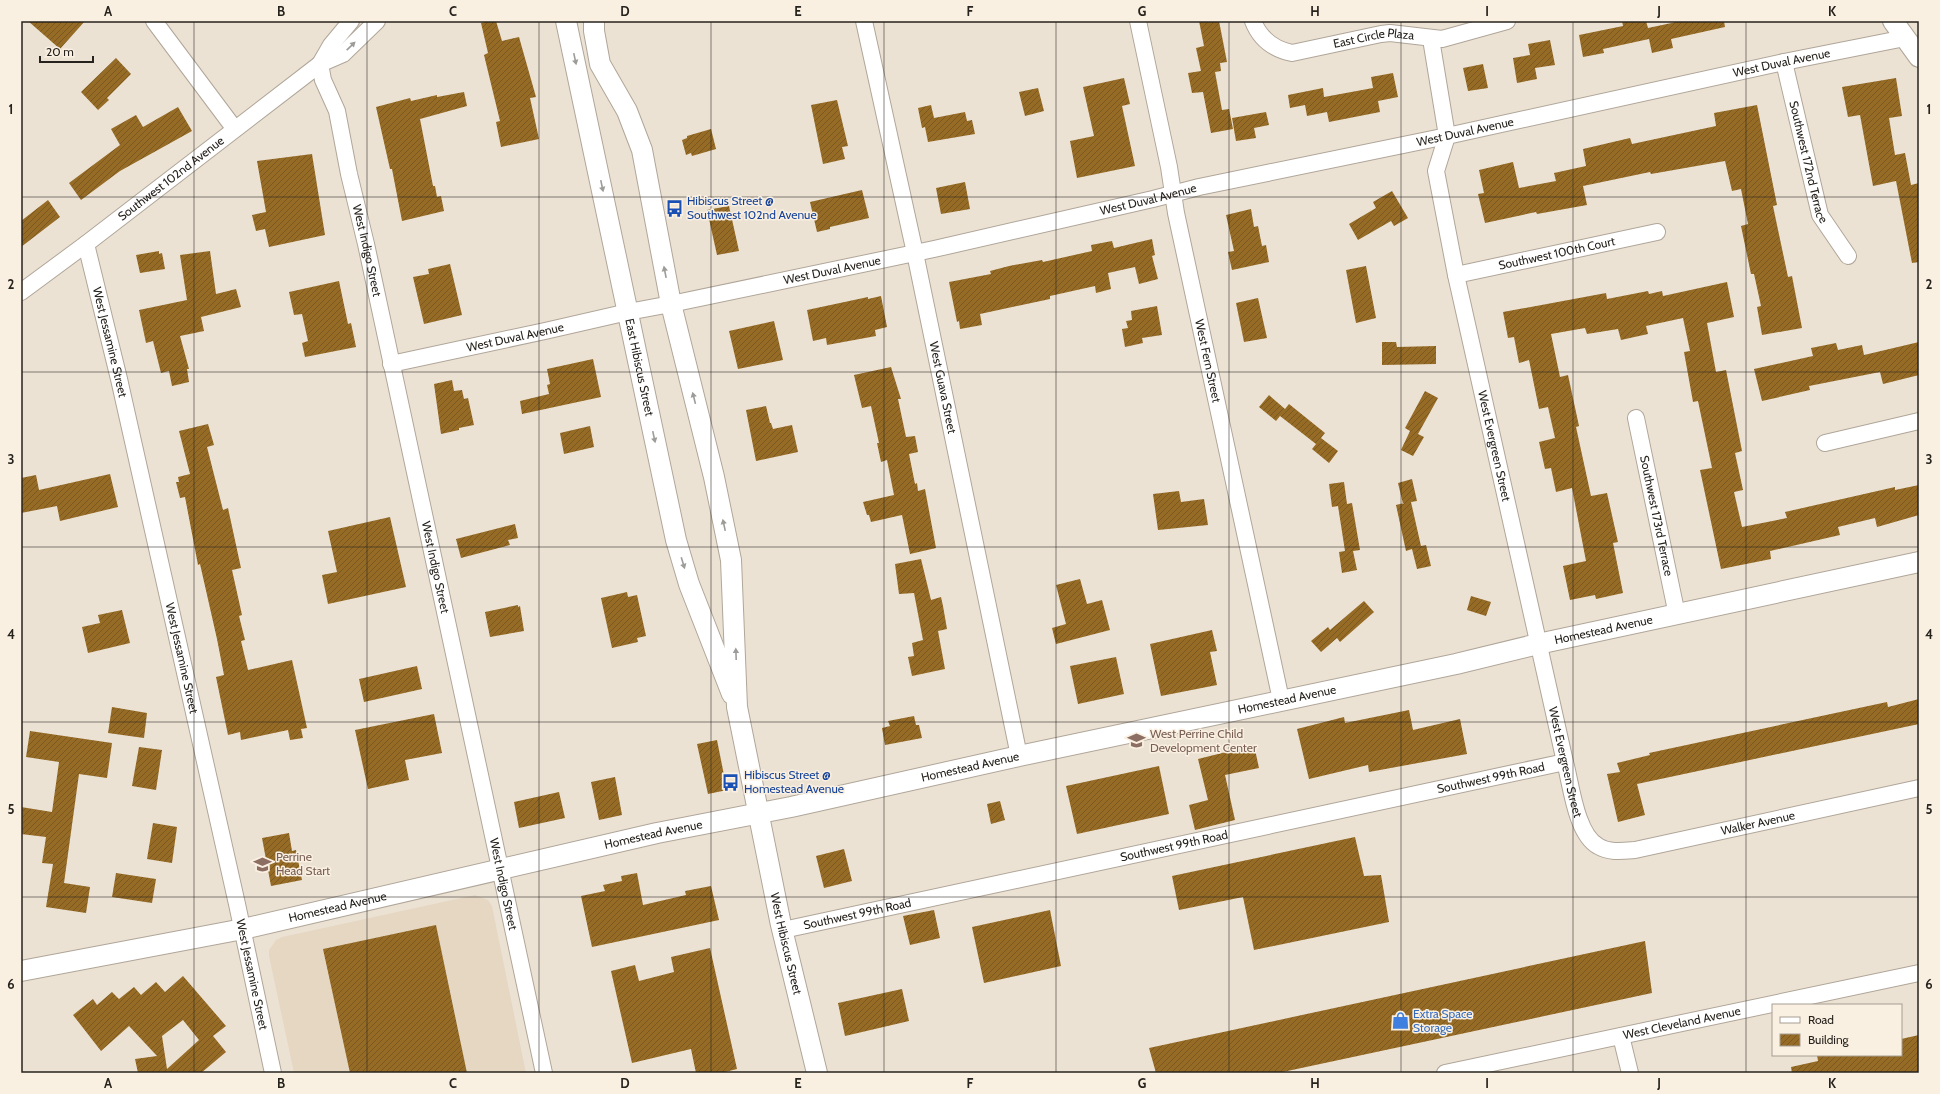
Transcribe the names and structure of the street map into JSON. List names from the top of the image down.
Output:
{
  "streets": {
    "street": [
      "East Circle Plaza",
      "West Duval Avenue",
      "Southwest 172nd Terrace",
      "Southwest 102nd Avenue",
      "West Indigo Street",
      "Southwest 100th Court",
      "West Jessamine Street",
      "West Fern Street",
      "East Hibiscus Street",
      "West Guava Street",
      "West Evergreen Street",
      "Southwest 173rd Terrace",
      "Homestead Avenue",
      "Southwest 99th Road",
      "Walker Avenue",
      "West Hibiscus Street",
      "West Cleveland Avenue"
    ]
  },
  "crossings": [
    ["East Circle Plaza", "West Evergreen Street"],
    ["West Duval Avenue", "Southwest 172nd Terrace"],
    ["West Duval Avenue", "West Indigo Street"],
    ["West Duval Avenue", "West Fern Street"],
    ["West Duval Avenue", "East Hibiscus Street"],
    ["West Duval Avenue", "West Guava Street"],
    ["West Duval Avenue", "West Evergreen Street"],
    ["Southwest 102nd Avenue", "West Indigo Street"],
    ["Southwest 102nd Avenue", "West Jessamine Street"],
    ["West Indigo Street", "Homestead Avenue"],
    ["Southwest 100th Court", "West Evergreen Street"],
    ["West Jessamine Street", "Homestead Avenue"],
    ["West Fern Street", "Homestead Avenue"],
    ["East Hibiscus Street", "Homestead Avenue"],
    ["East Hibiscus Street", "West Hibiscus Street"],
    ["West Guava Street", "Homestead Avenue"],
    ["West Evergreen Street", "Homestead Avenue"],
    ["West Evergreen Street", "Southwest 99th Road"],
    ["West Evergreen Street", "Walker Avenue"],
    ["Southwest 173rd Terrace", "Homestead Avenue"],
    ["Homestead Avenue", "West Hibiscus Street"],
    ["Southwest 99th Road", "West Hibiscus Street"]
  ],
  "places": {
    "bus stop": ["Hibiscus Street @ Southwest 102nd Avenue", "Hibiscus Street @ Homestead Avenue"],
    "school or university": ["West Perrine Child Development Center", "Perrine Head Start"],
    "shop": ["Extra Space Storage"]
  },
  "legend": ["Road", "Building"],
  "scale_bar": "20 m",
  "grid": {
    "columns": [
      "A",
      "B",
      "C",
      "D",
      "E",
      "F",
      "G",
      "H",
      "I",
      "J",
      "K"
    ],
    "rows": [
      "1",
      "2",
      "3",
      "4",
      "5",
      "6"
    ]
  }
}
